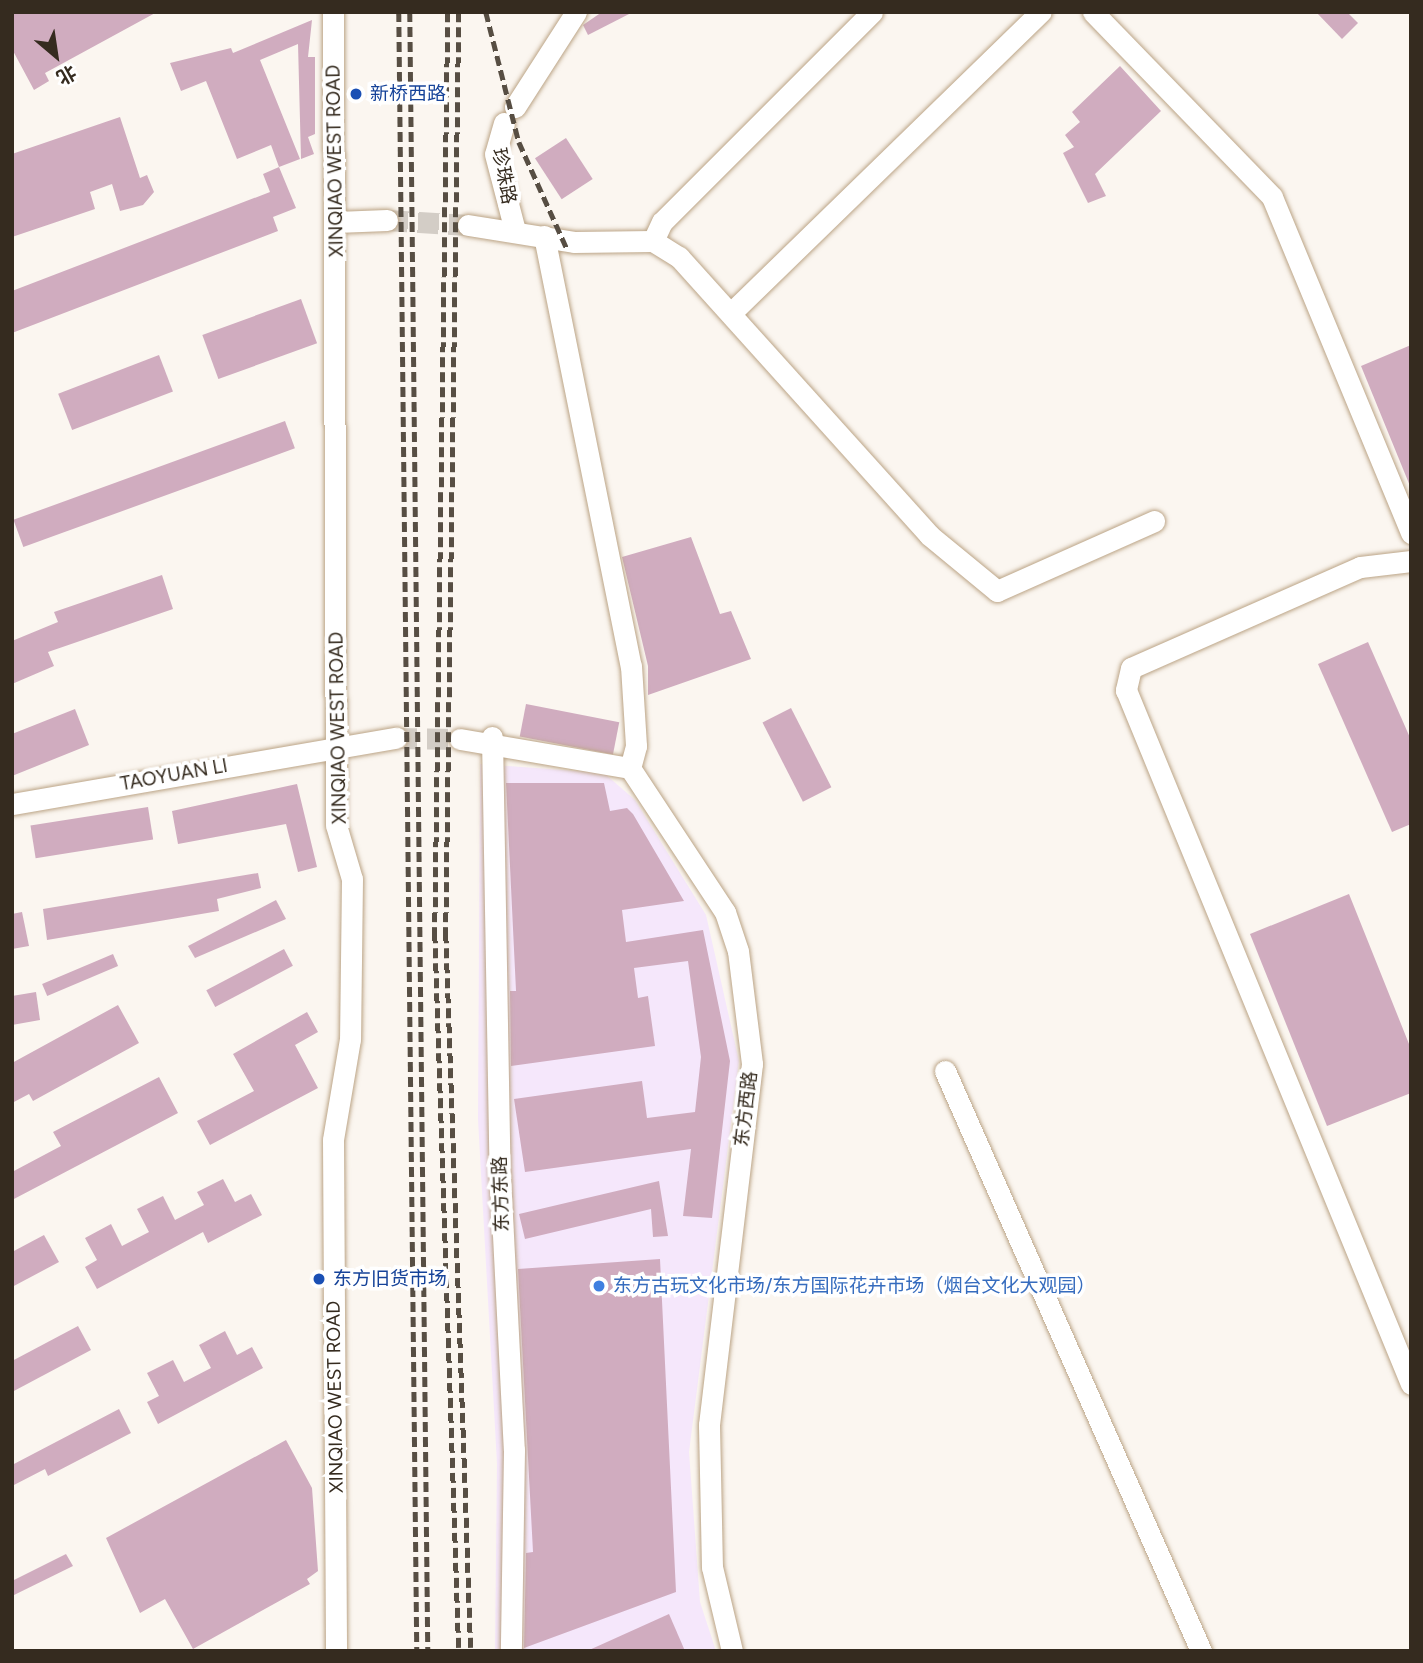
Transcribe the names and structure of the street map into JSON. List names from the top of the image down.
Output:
{
  "streets": {
    "street": [
      "XINQIAO WEST ROAD",
      "珍珠路",
      "TAOYUAN LI",
      "东方西路",
      "东方东路"
    ]
  },
  "crossings": [
    ["XINQIAO WEST ROAD", "TAOYUAN LI"]
  ],
  "places": ["新桥西路", "东方旧货市场", "东方古玩文化市场/东方国际花卉市场（烟台文化大观园）"],
  "north": "bottom right"
}
